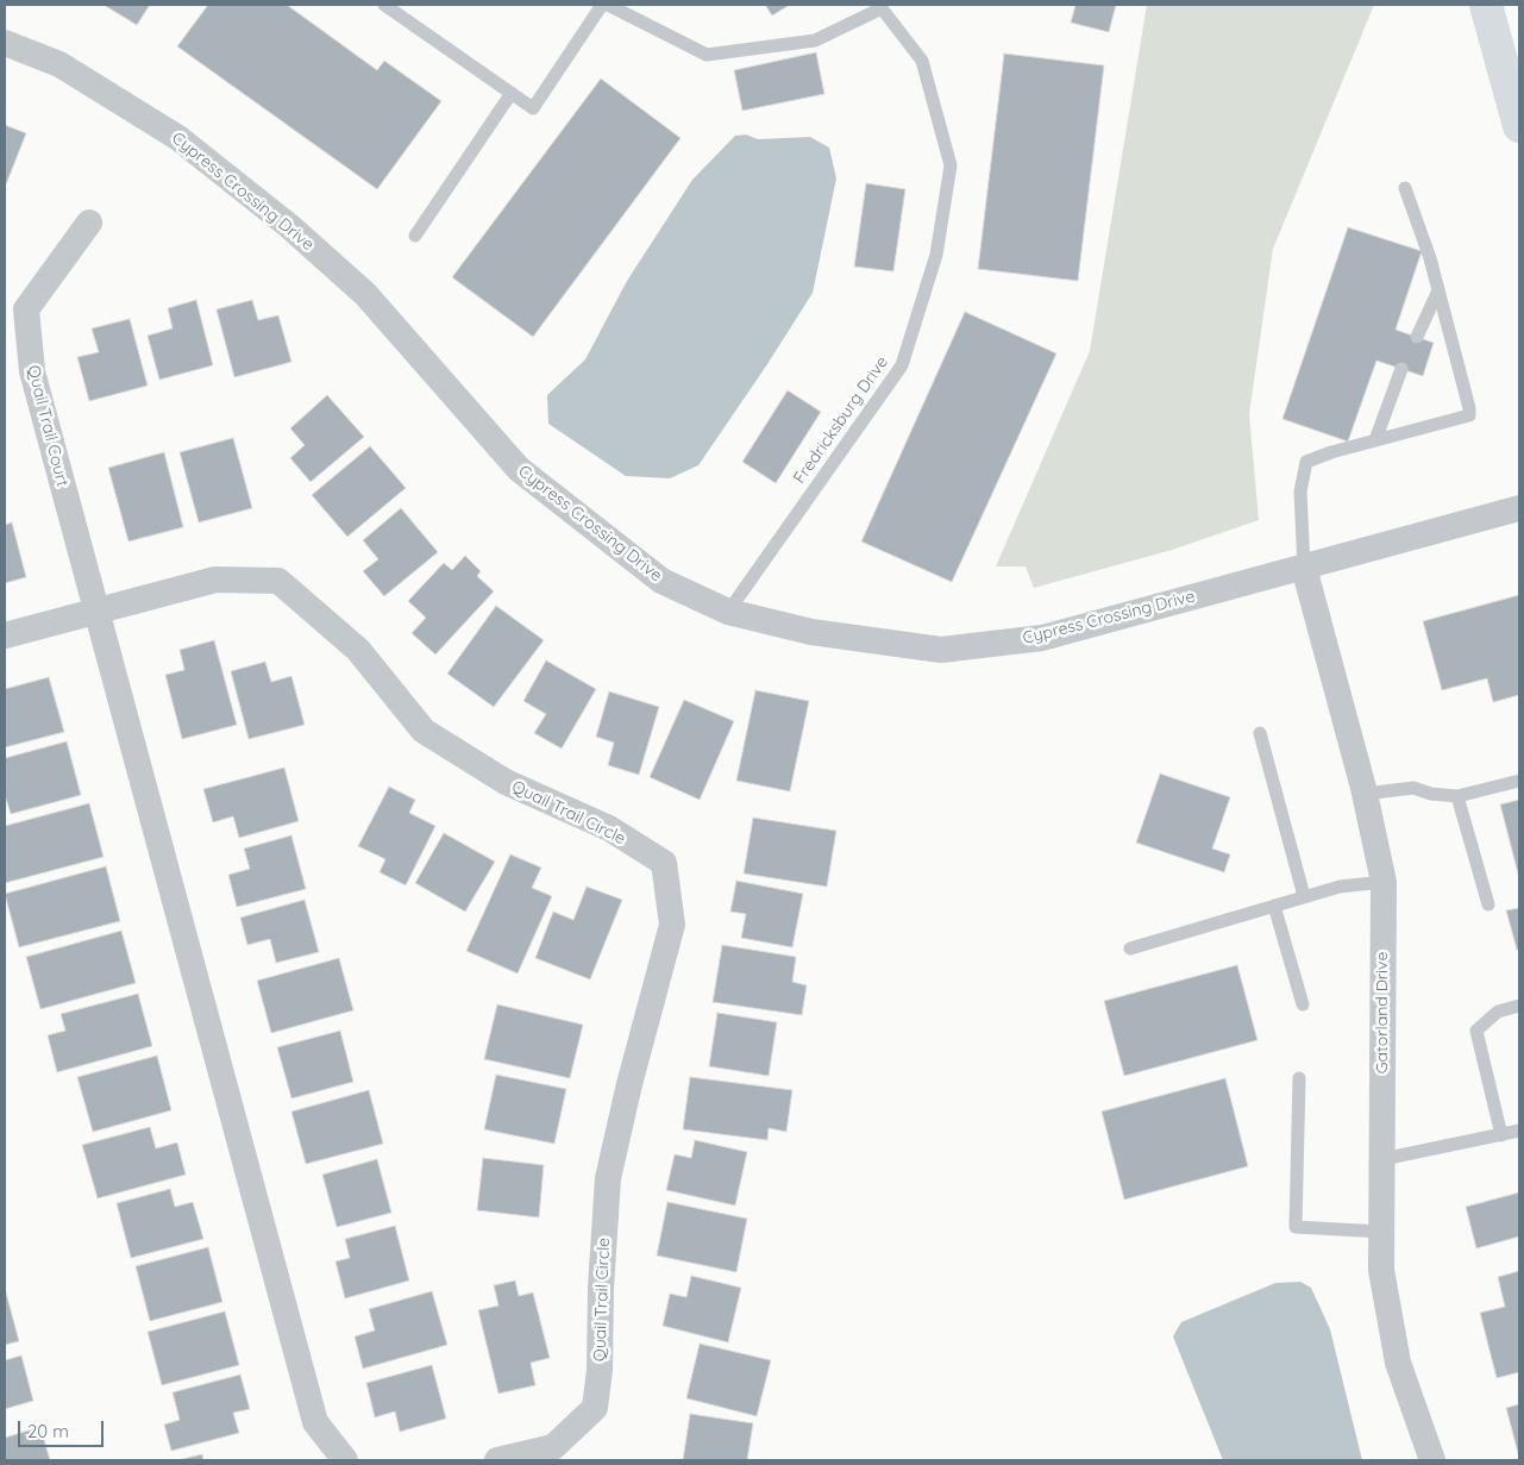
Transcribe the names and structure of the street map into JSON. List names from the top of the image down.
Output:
{
  "streets": {
    "street": [
      "Cypress Crossing Drive",
      "Quail Trail Court",
      "Quail Trail Circle",
      "Gatorland Drive"
    ],
    "lane": ["Fredricksburg Drive"]
  },
  "crossings": [
    ["Cypress Crossing Drive", "Fredricksburg Drive"],
    ["Cypress Crossing Drive", "Gatorland Drive"],
    ["Quail Trail Court", "Quail Trail Circle"]
  ],
  "scale_bar": "20 m"
}
